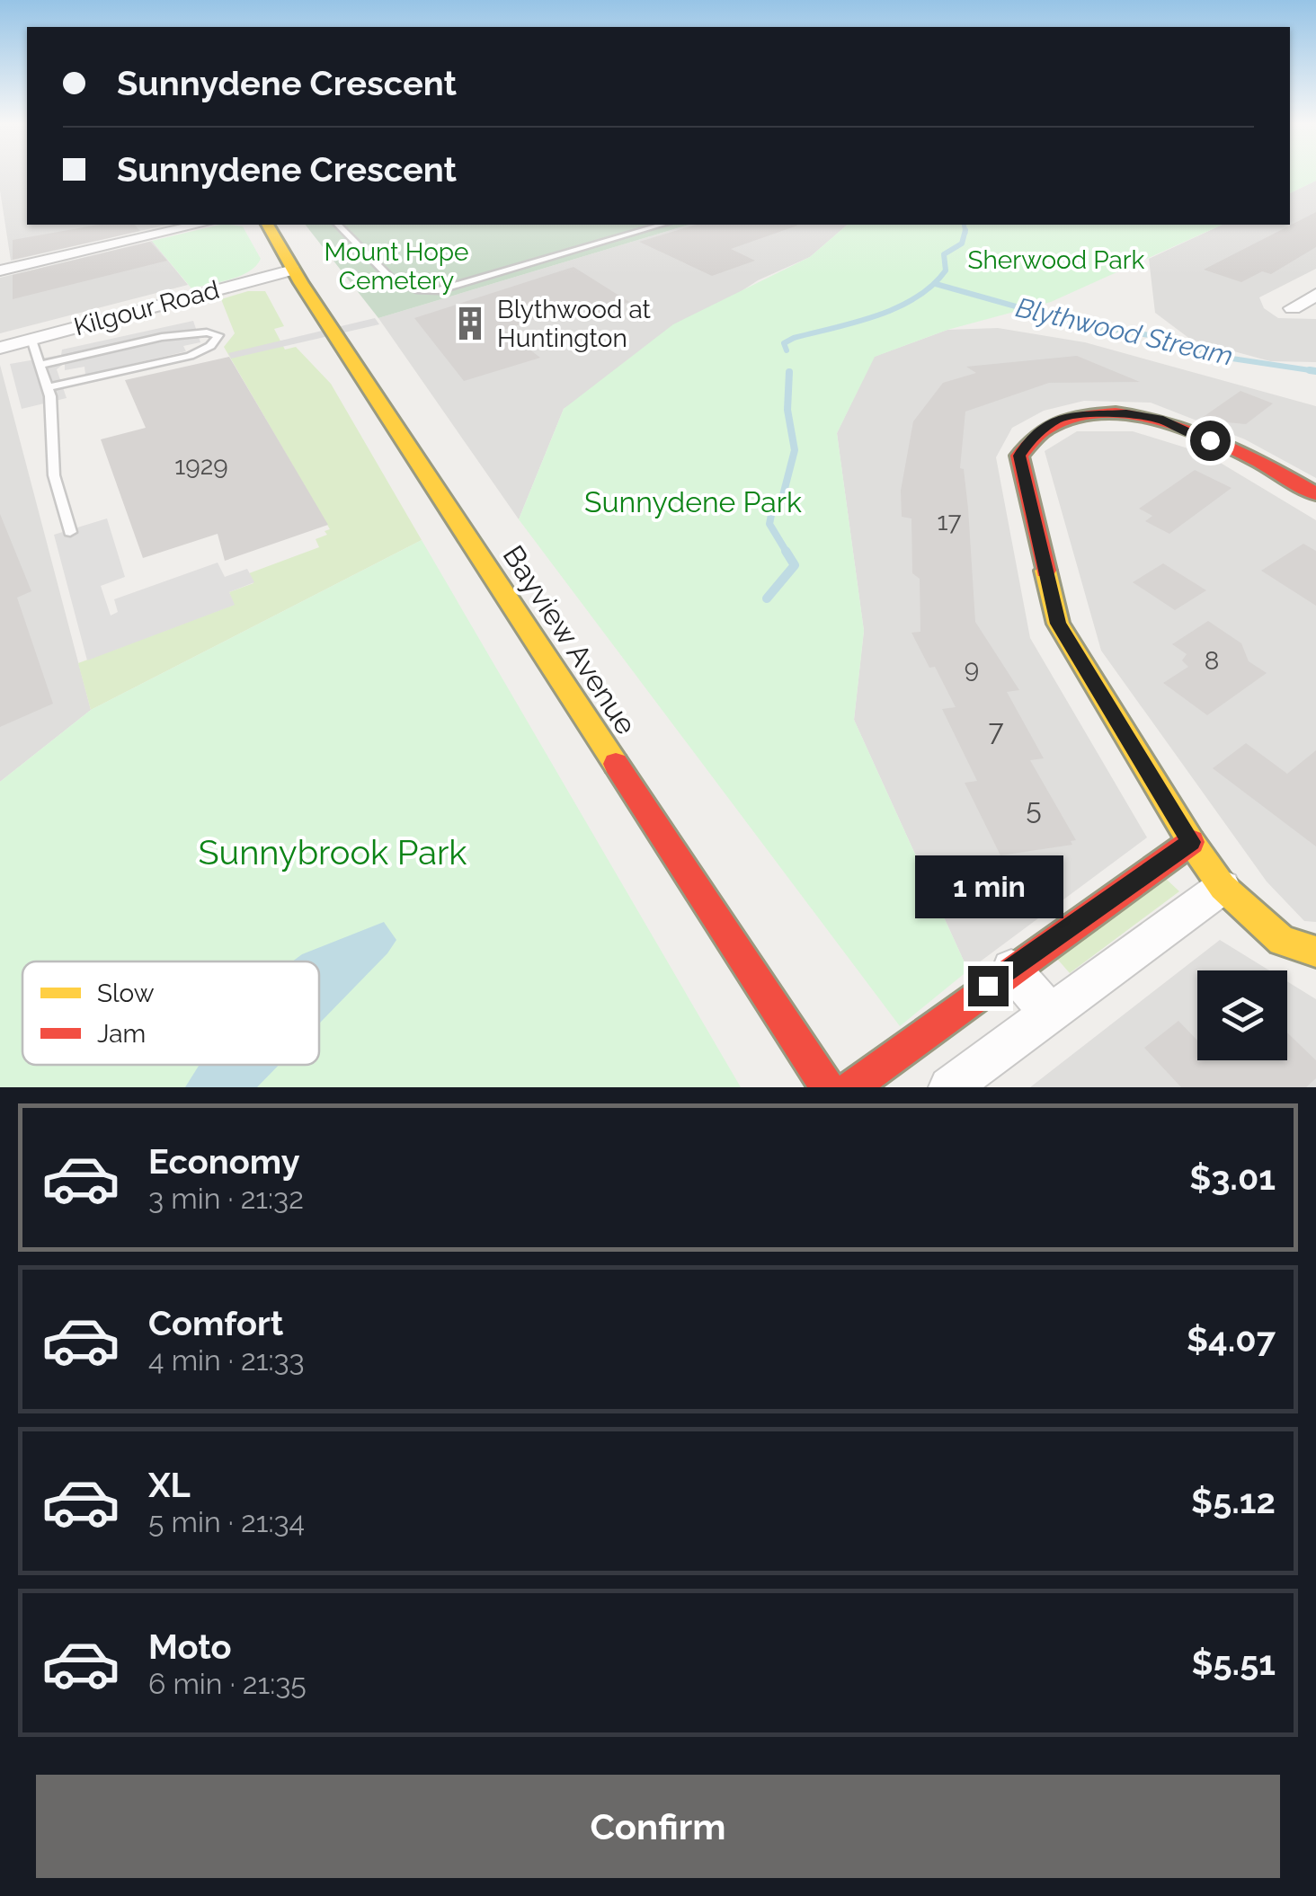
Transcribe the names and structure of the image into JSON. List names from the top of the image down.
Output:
{
  "streets": {
    "main road": ["Bayview Avenue"],
    "street": ["Kilgour Road"]
  },
  "crossings": [
    ["Kilgour Road", "Bayview Avenue"]
  ],
  "water": ["Blythwood Stream"],
  "parks": [
    "Mount Hope Cemetery",
    "Sherwood Park",
    "Sunnydene Park",
    "Sunnybrook Park"
  ],
  "places": {
    "building": ["Blythwood at Huntington"]
  },
  "house_numbers": [
    "1929",
    "17",
    "8",
    "9",
    "7",
    "5"
  ],
  "legend": ["Slow", "Jam"],
  "page": {
    "banner": ["Sunnydene Crescent", "Sunnydene Crescent"],
    "bubble": "1 min",
    "list": [
      {
        "name": "Economy",
        "note": "3 min · 21:32",
        "value": "$3.01"
      },
      {
        "name": "Comfort",
        "note": "4 min · 21:33",
        "value": "$4.07"
      },
      {
        "name": "XL",
        "note": "5 min · 21:34",
        "value": "$5.12"
      },
      {
        "name": "Moto",
        "note": "6 min · 21:35",
        "value": "$5.51"
      }
    ],
    "buttons": "Confirm"
  }
}
